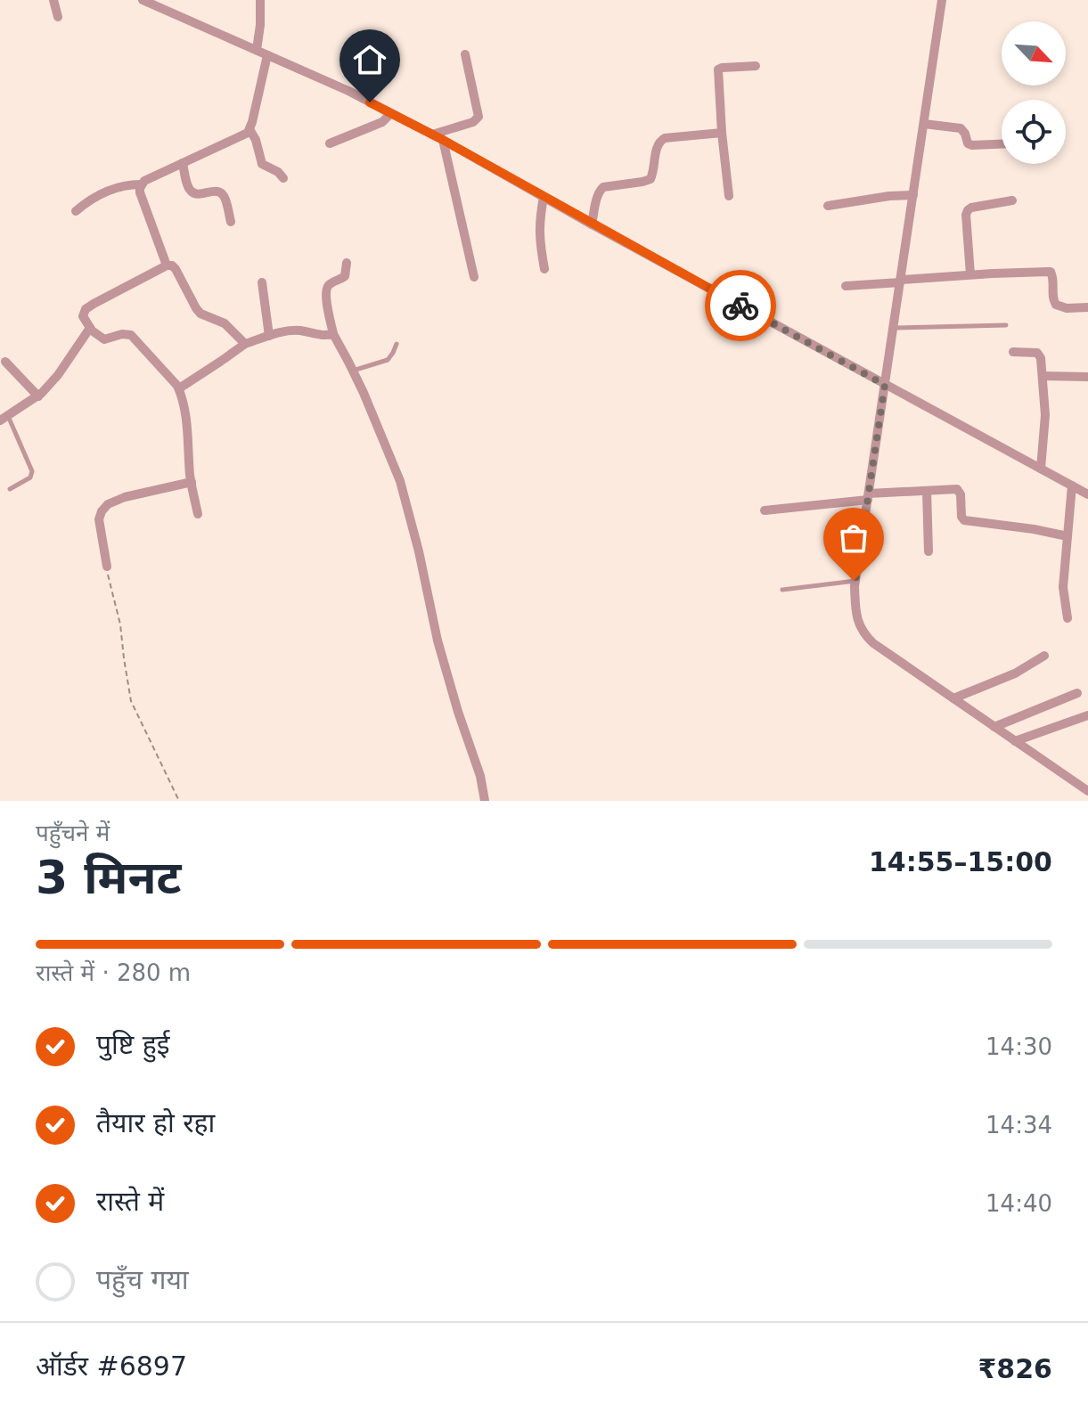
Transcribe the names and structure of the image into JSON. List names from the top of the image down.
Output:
{
  "north": "bottom right",
  "page": {
    "heading": ["3 मिनट", "पहुँचने में", "14:55–15:00"],
    "panel": ["ऑर्डर #6897", "₹826"],
    "bar": "रास्ते में · 280 m",
    "list": [
      ["पुष्टि हुई", "14:30"],
      ["तैयार हो रहा", "14:34"],
      ["रास्ते में", "14:40"],
      "पहुँच गया"
    ]
  }
}
